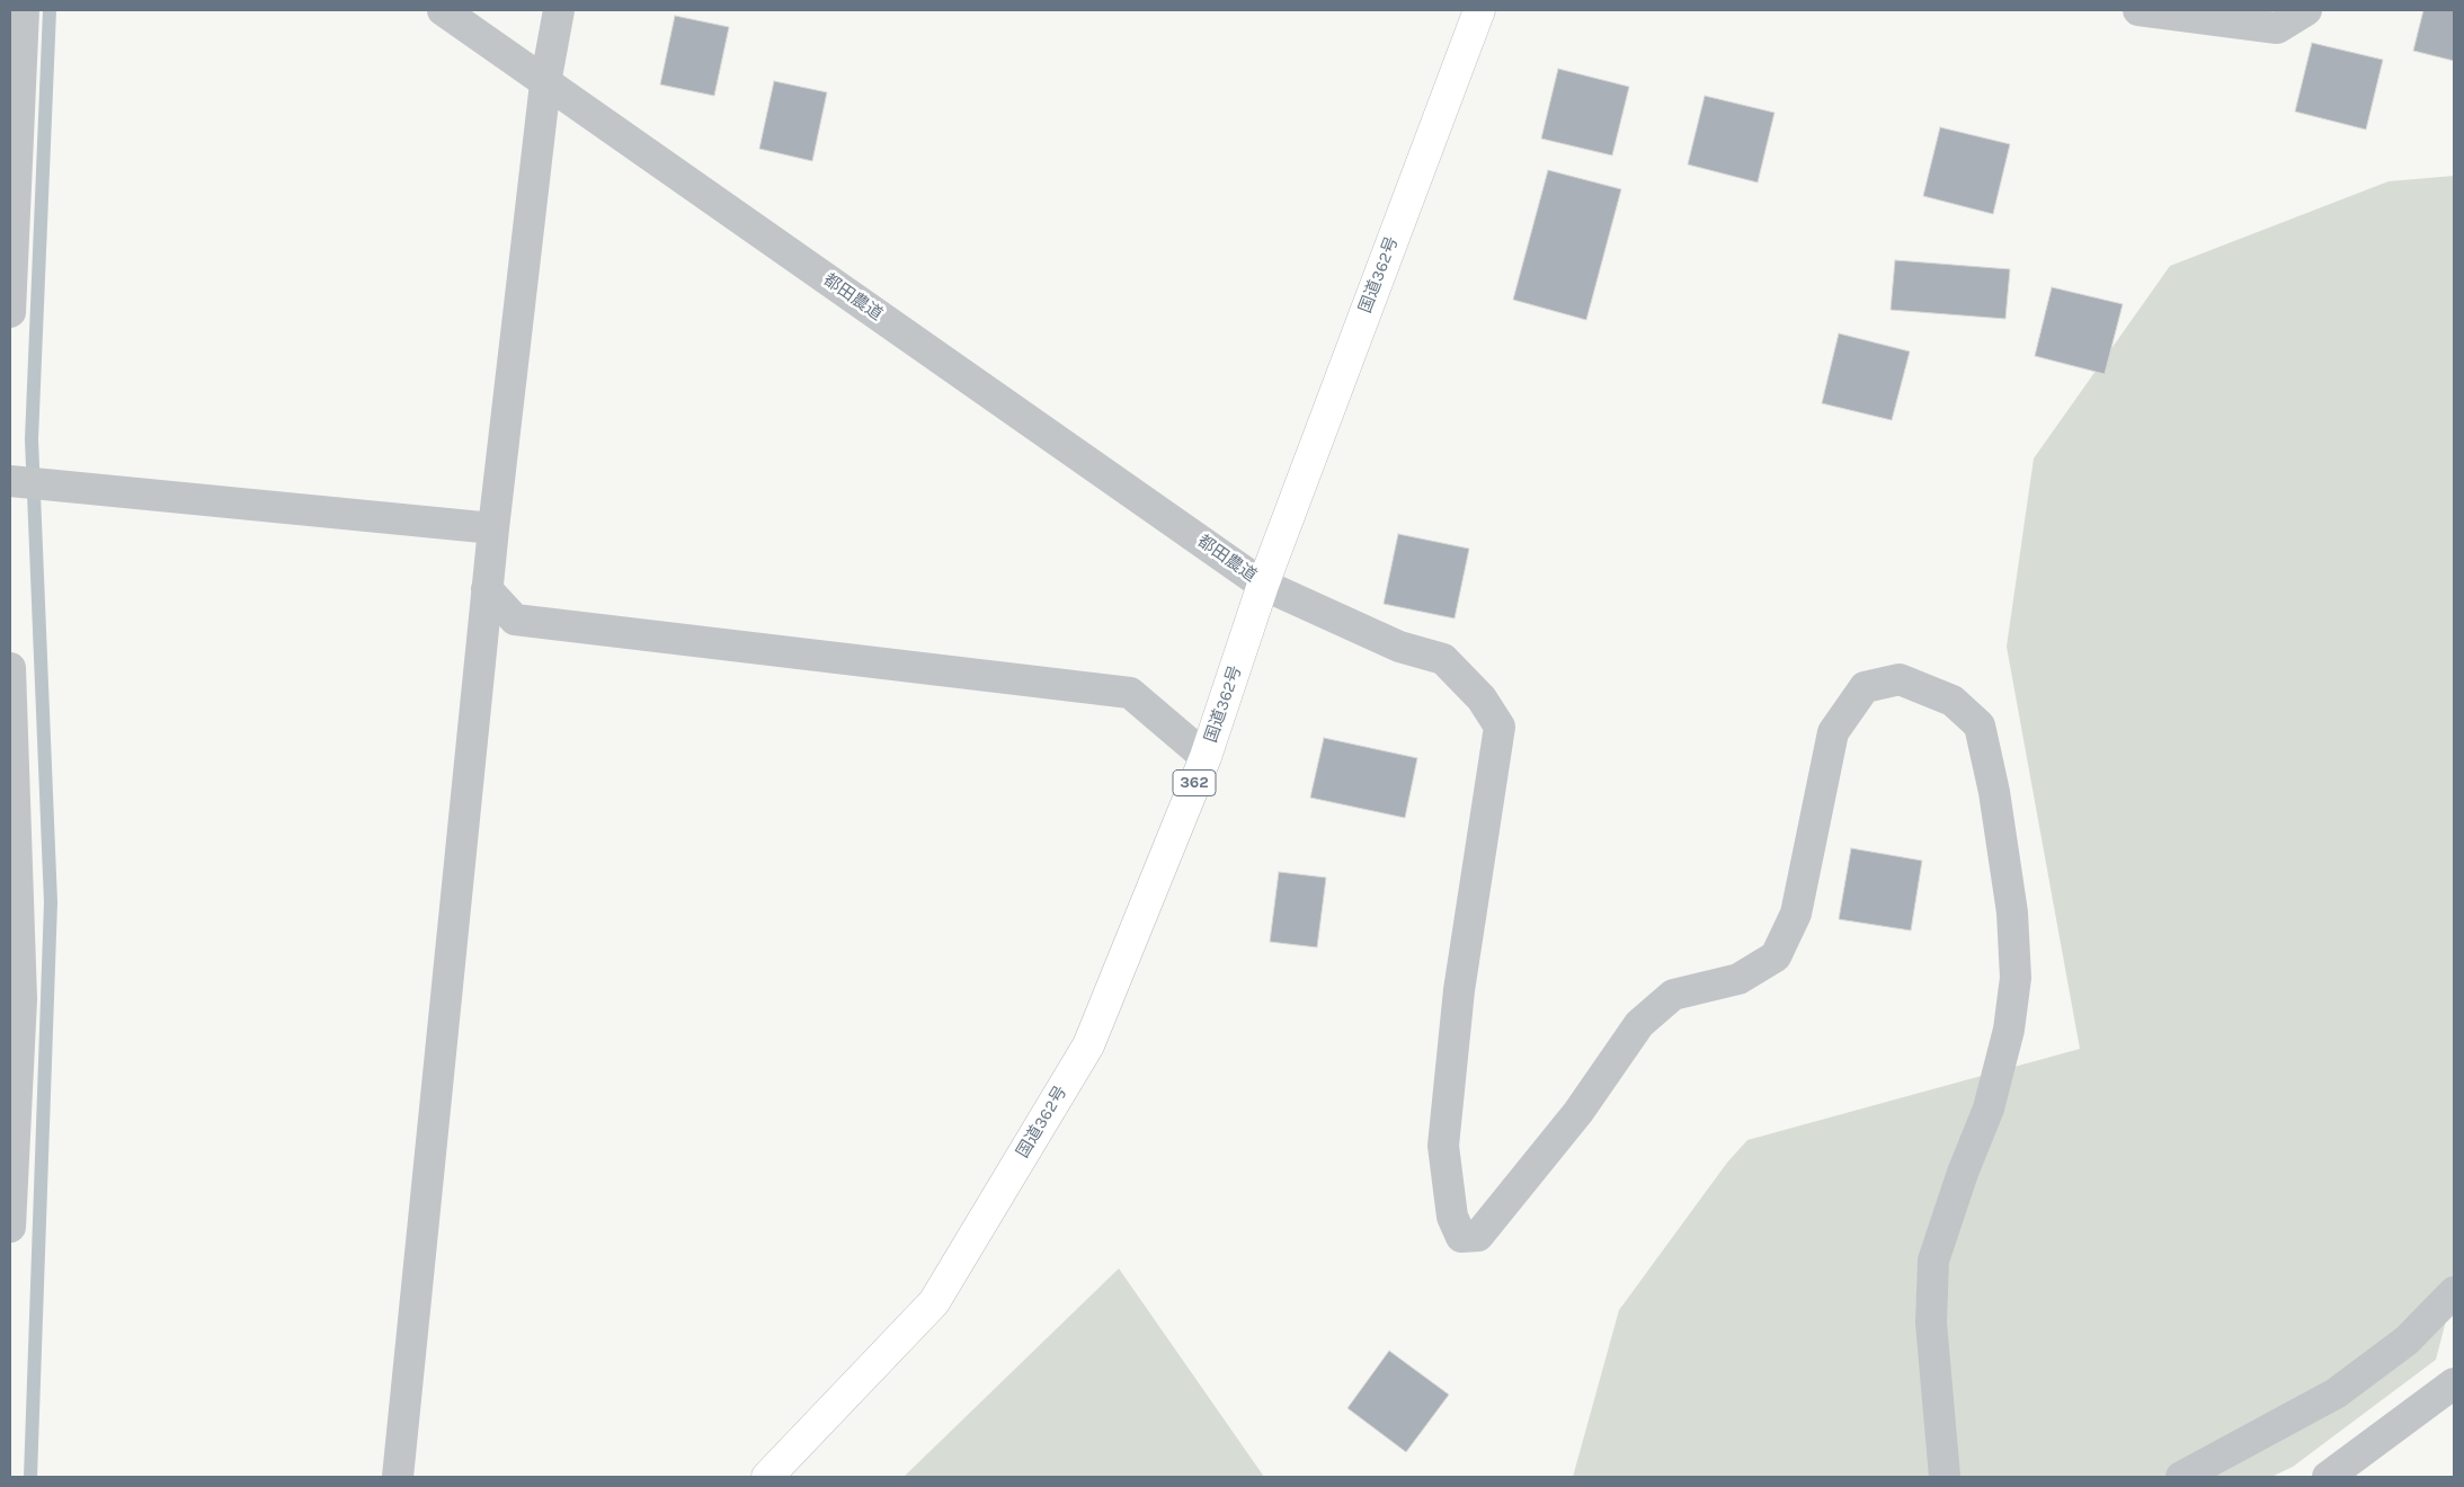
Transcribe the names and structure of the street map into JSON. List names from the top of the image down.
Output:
{
  "streets": {
    "highway": ["国道362号", "362"],
    "street": ["都田農道"]
  },
  "crossings": [
    ["国道362号", "都田農道"]
  ]
}
